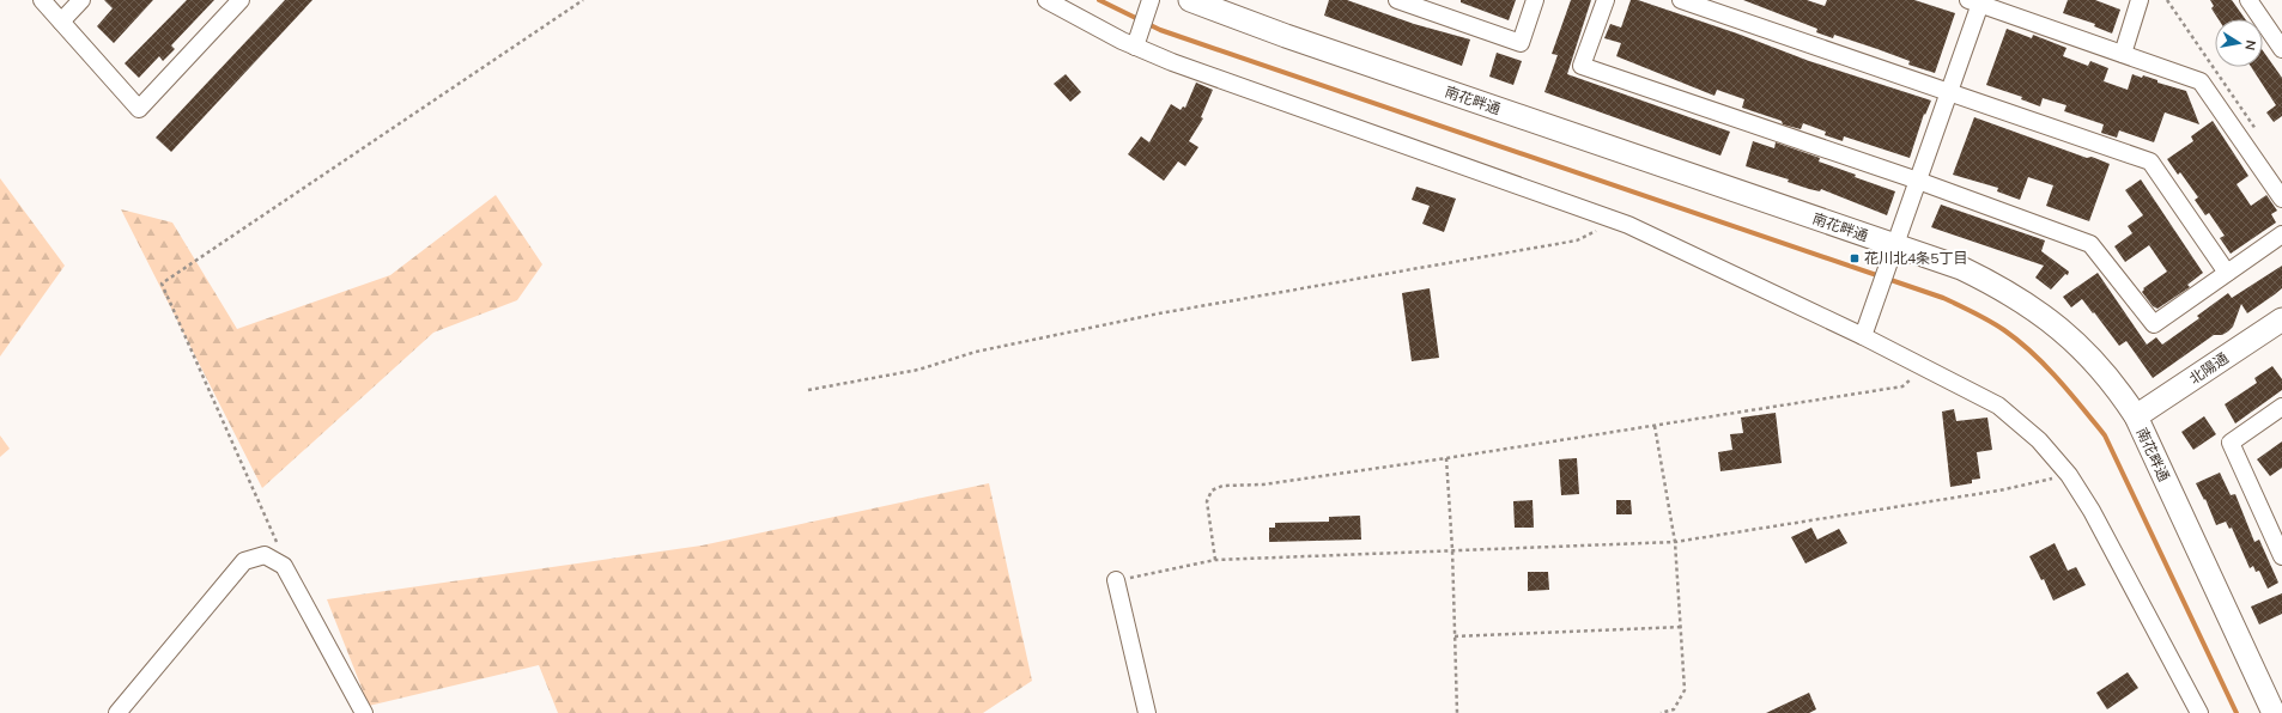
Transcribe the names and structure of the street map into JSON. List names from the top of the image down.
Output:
{
  "streets": {
    "street": ["南花畔通", "北陽通"]
  },
  "crossings": [
    ["南花畔通", "北陽通"]
  ],
  "places": {
    "transit": ["花川北4条5丁目"]
  },
  "north": "right"
}
